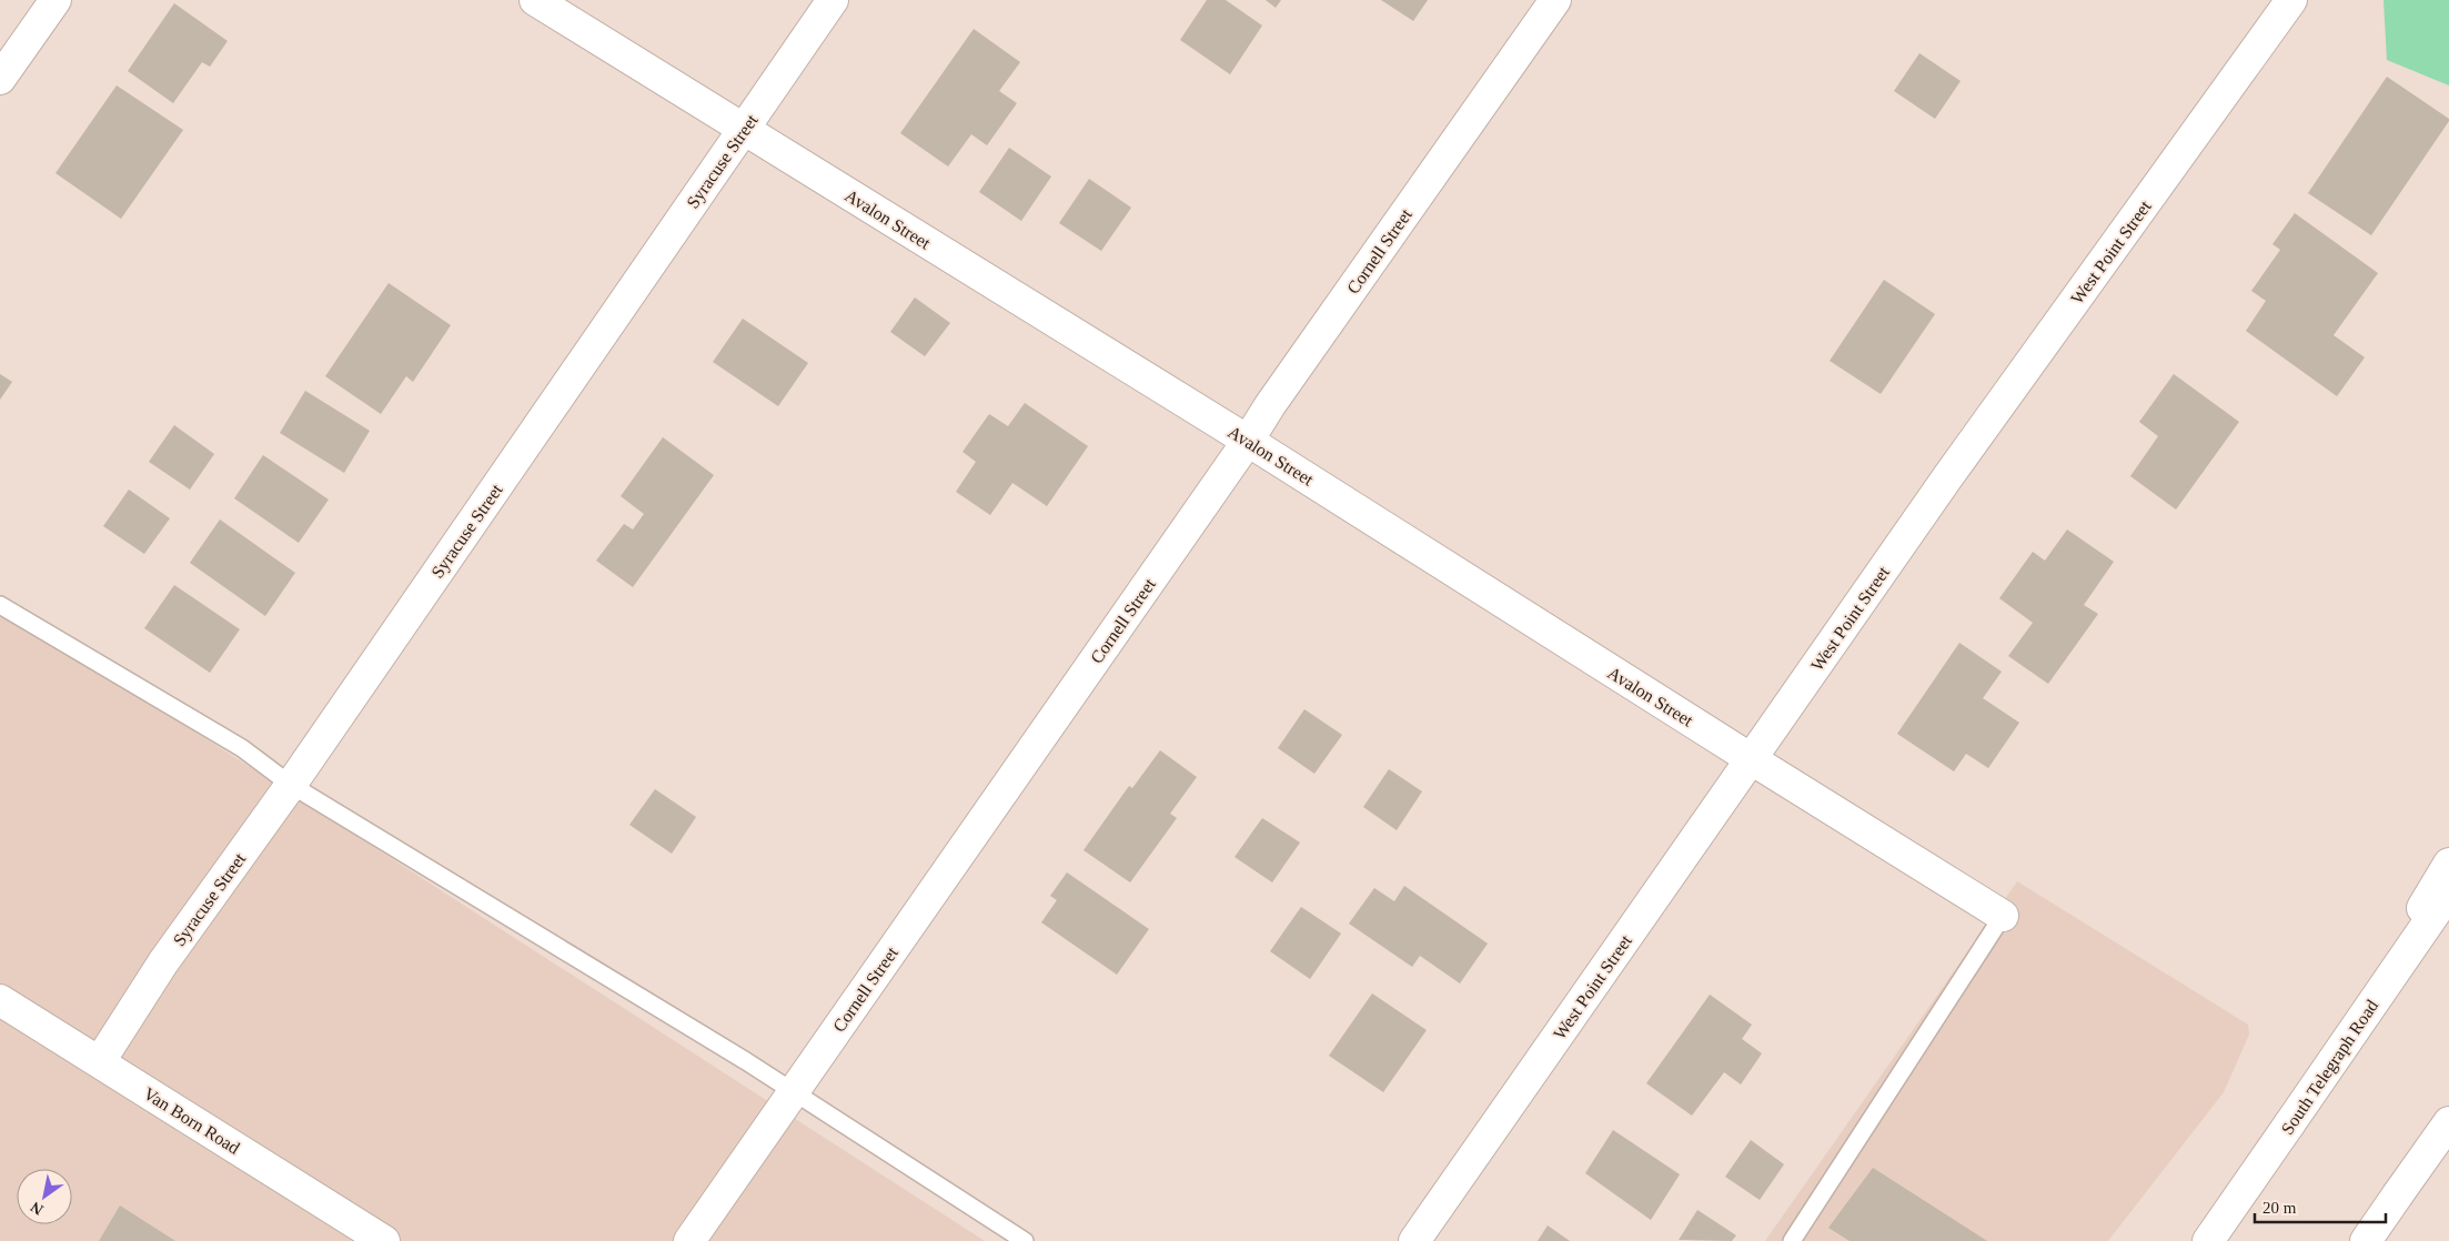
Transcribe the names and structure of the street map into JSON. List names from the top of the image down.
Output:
{
  "streets": {
    "main road": [
      "Syracuse Street",
      "Avalon Street",
      "Cornell Street",
      "West Point Street",
      "South Telegraph Road",
      "Van Born Road"
    ]
  },
  "crossings": [
    ["Syracuse Street", "Avalon Street"],
    ["Syracuse Street", "Van Born Road"],
    ["Avalon Street", "Cornell Street"],
    ["Avalon Street", "West Point Street"]
  ],
  "scale_bar": "20 m",
  "north": "bottom left"
}
